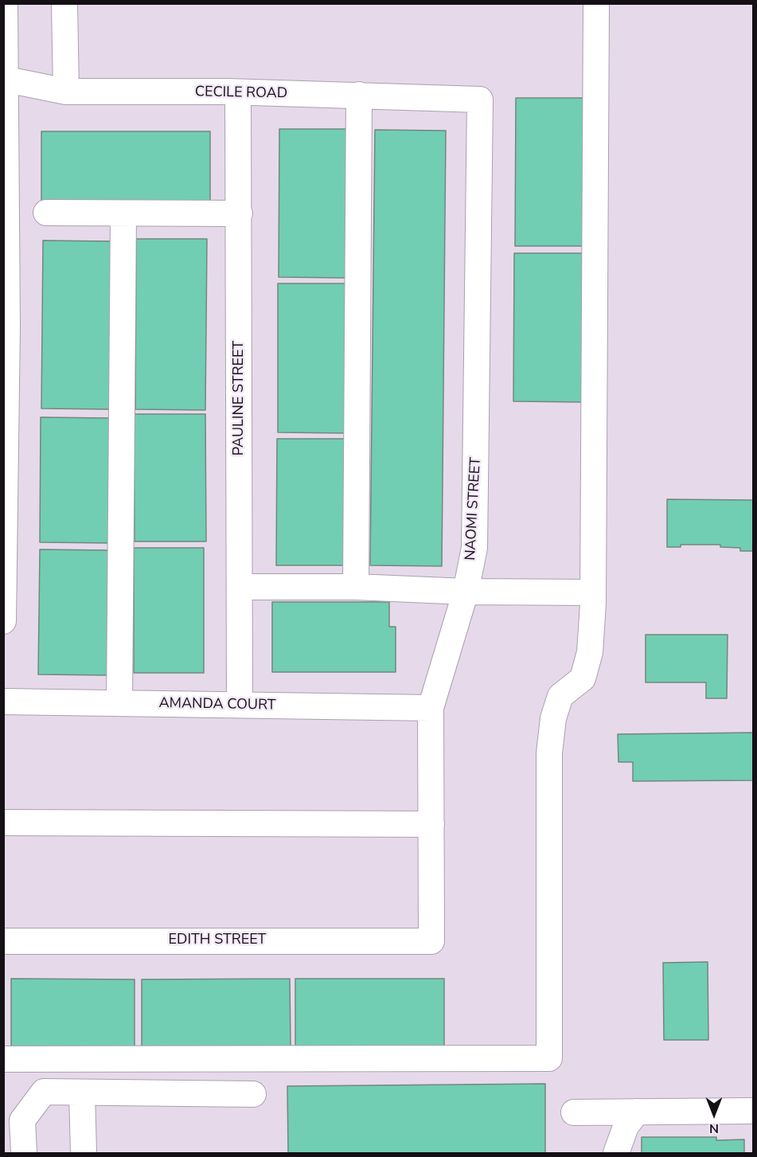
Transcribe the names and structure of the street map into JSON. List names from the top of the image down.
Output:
{
  "streets": {
    "street": [
      "CECILE ROAD",
      "PAULINE STREET",
      "NAOMI STREET",
      "AMANDA COURT",
      "EDITH STREET"
    ]
  },
  "crossings": [
    ["CECILE ROAD", "PAULINE STREET"],
    ["CECILE ROAD", "NAOMI STREET"],
    ["PAULINE STREET", "AMANDA COURT"],
    ["NAOMI STREET", "AMANDA COURT"],
    ["NAOMI STREET", "EDITH STREET"]
  ],
  "north": "bottom"
}
